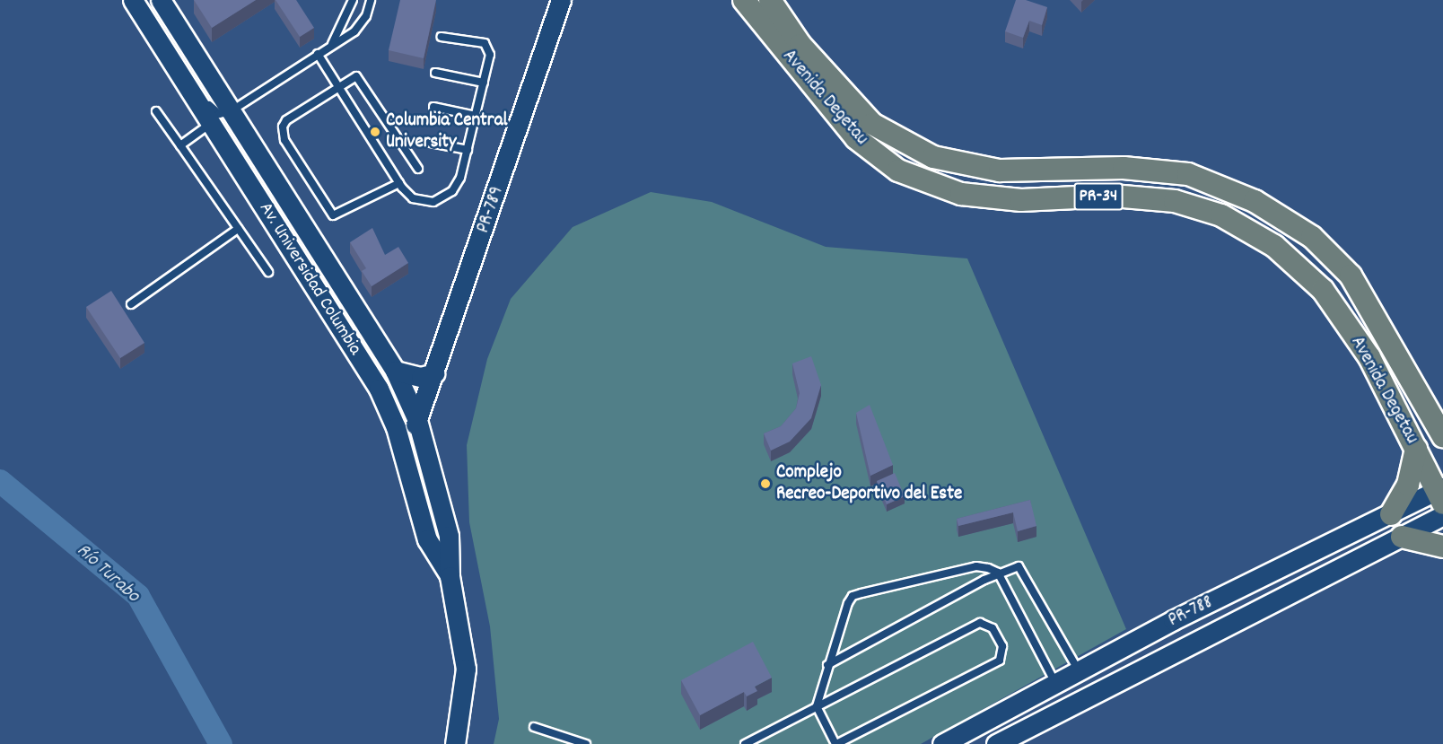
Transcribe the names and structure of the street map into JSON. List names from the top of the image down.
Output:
{
  "streets": {
    "main road": [
      "Avenida Degetau",
      "PR-34",
      "PR-789",
      "Av. Universidad Columbia",
      "PR-788"
    ]
  },
  "crossings": [
    ["Avenida Degetau", "PR-788"],
    ["PR-789", "Av. Universidad Columbia"]
  ],
  "water": ["Río Turabo"],
  "places": ["Columbia Central University", "Complejo Recreo-Deportivo del Este"]
}
